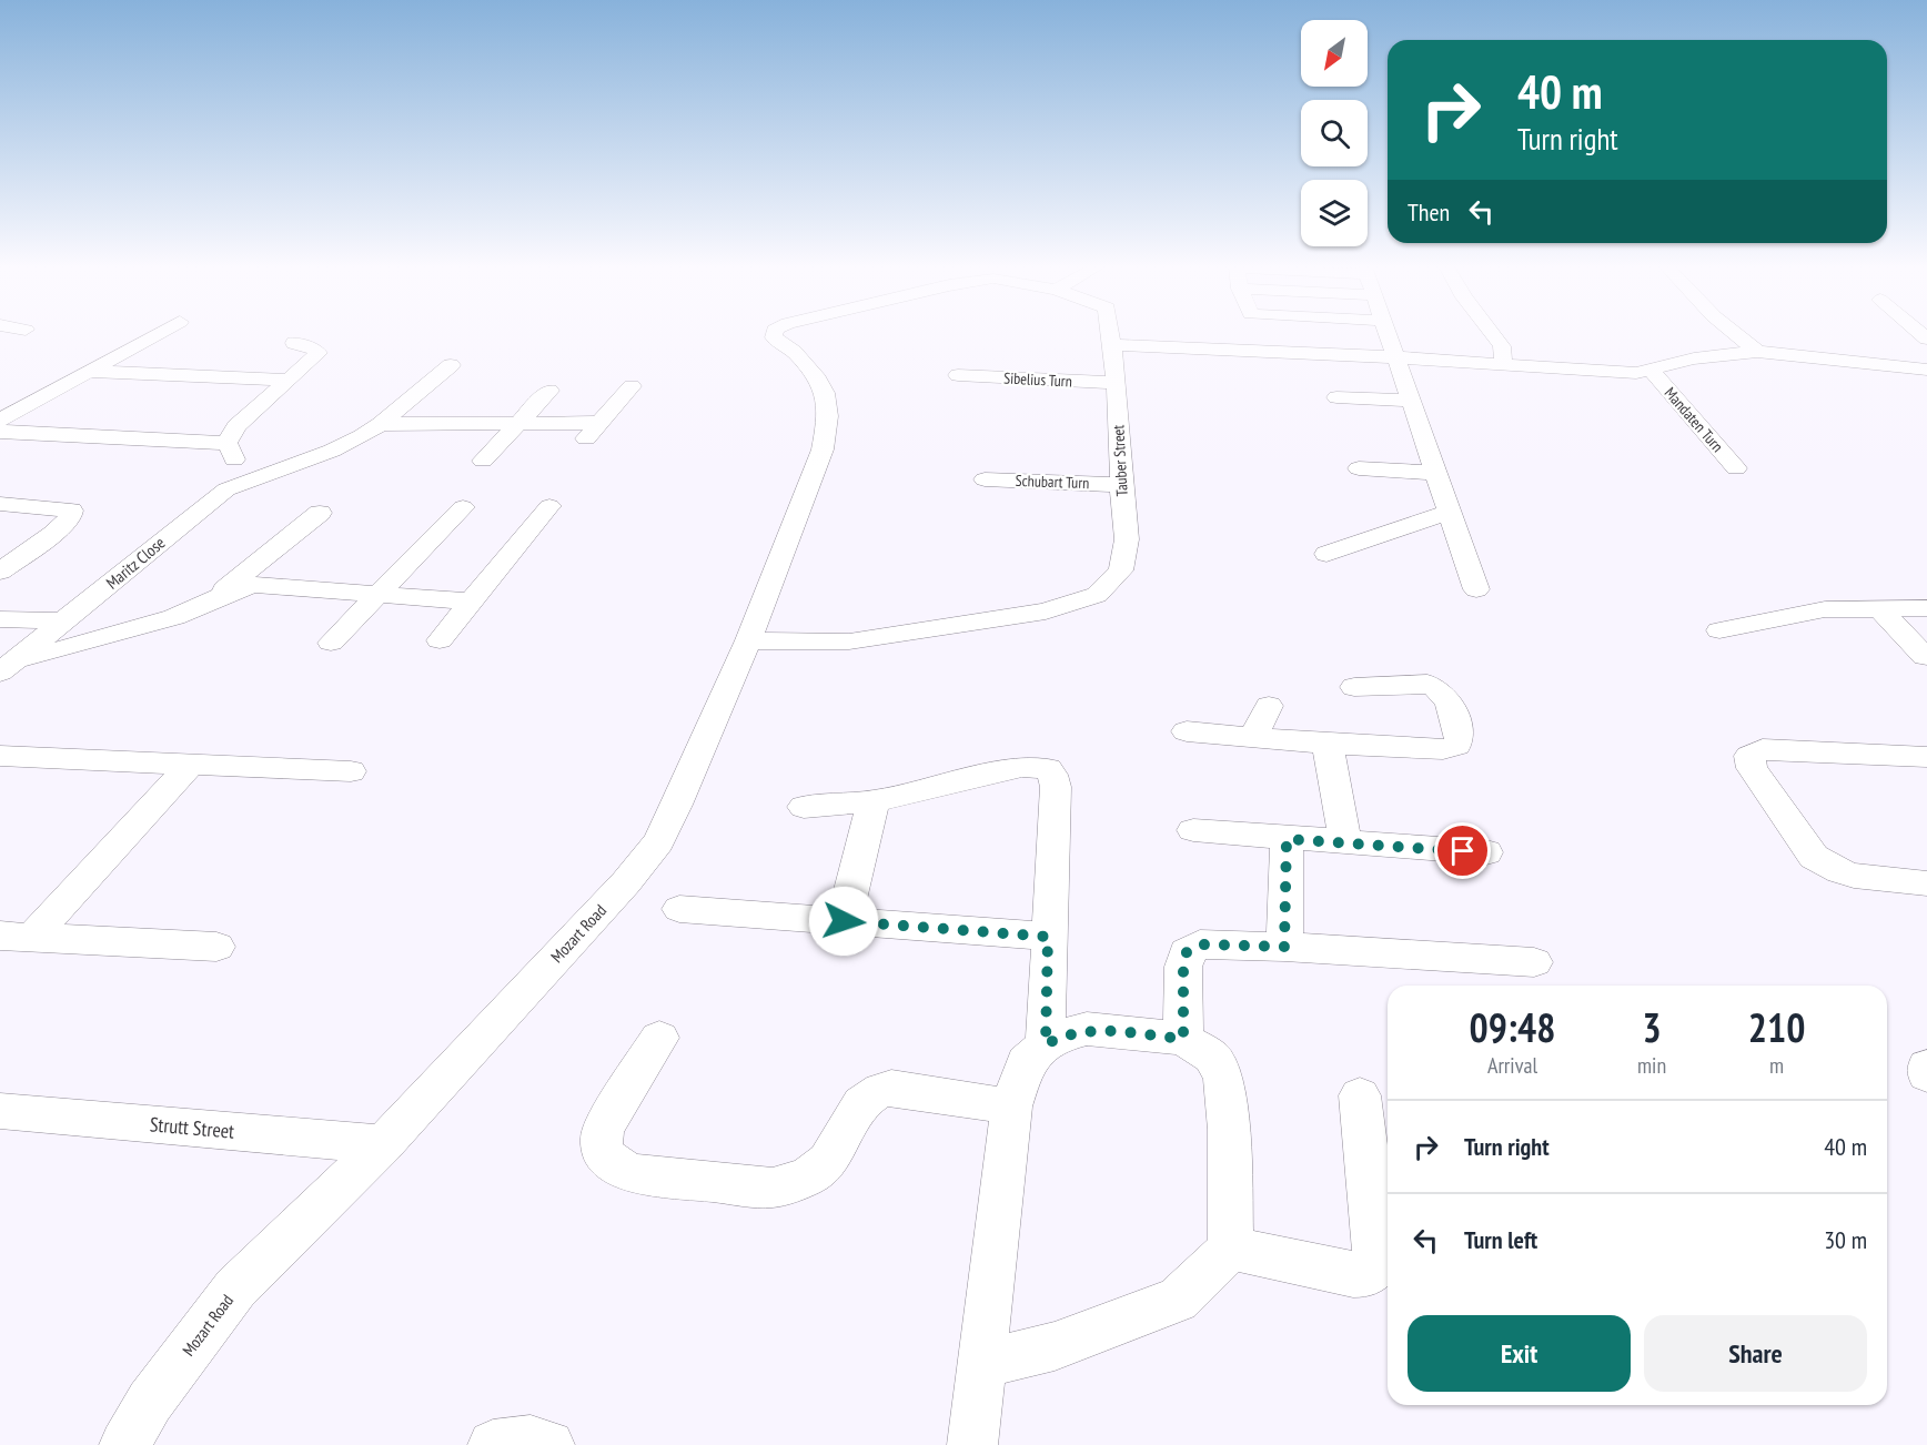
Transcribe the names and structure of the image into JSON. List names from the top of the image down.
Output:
{
  "streets": {
    "street": [
      "Sibelius Turn",
      "Mandaten Turn",
      "Tauber Street",
      "Schubart Turn",
      "Maritz Close",
      "Mozart Road",
      "Strutt Street"
    ]
  },
  "crossings": [
    ["Sibelius Turn", "Tauber Street"],
    ["Tauber Street", "Schubart Turn"],
    ["Tauber Street", "Mozart Road"],
    ["Mozart Road", "Strutt Street"]
  ],
  "north": "bottom left",
  "page": {
    "turn": ["40 m", "Turn right"],
    "then": "Then",
    "eta": [
      "09:48",
      "Arrival",
      "3",
      "min",
      "210",
      "m"
    ],
    "list": [
      {
        "name": "Turn right",
        "value": "40 m"
      },
      {
        "name": "Turn left",
        "value": "30 m"
      }
    ],
    "buttons": ["Exit", "Share"]
  }
}
